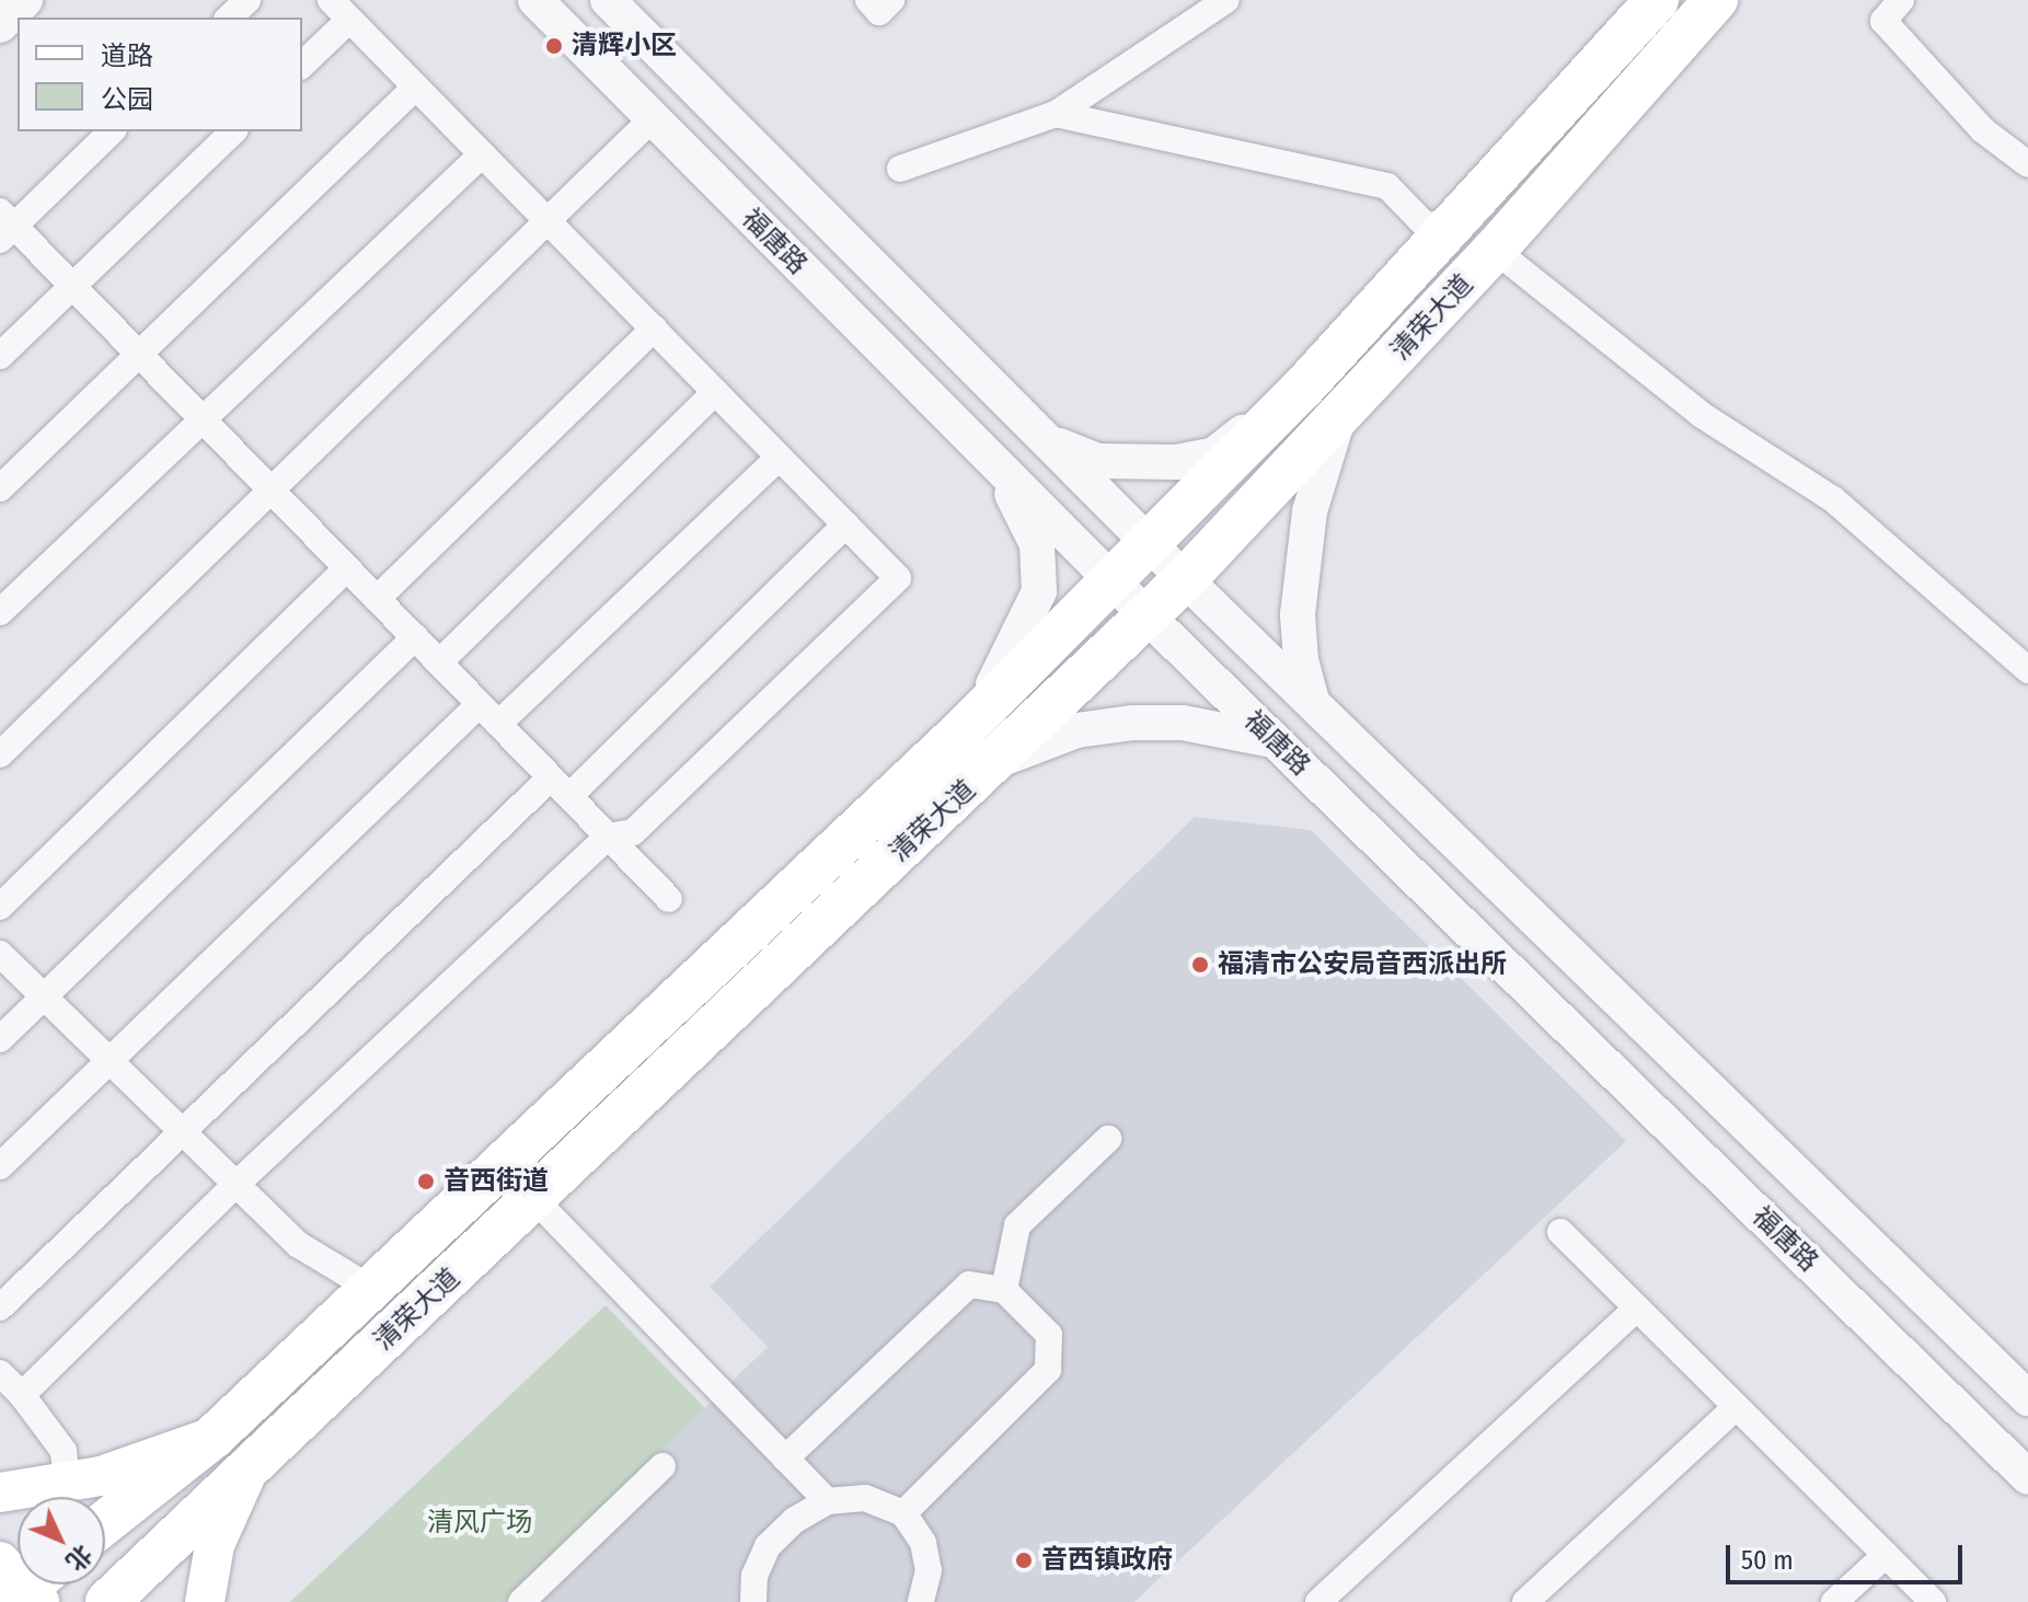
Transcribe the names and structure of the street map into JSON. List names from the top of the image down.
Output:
{
  "streets": {
    "main road": ["清荣大道"],
    "street": ["福唐路"]
  },
  "crossings": [
    ["福唐路", "清荣大道"]
  ],
  "parks": ["清风广场"],
  "places": [
    "清辉小区",
    "福清市公安局音西派出所",
    "音西街道",
    "音西镇政府"
  ],
  "legend": ["道路", "公园"],
  "scale_bar": "50 m",
  "north": "bottom right"
}
